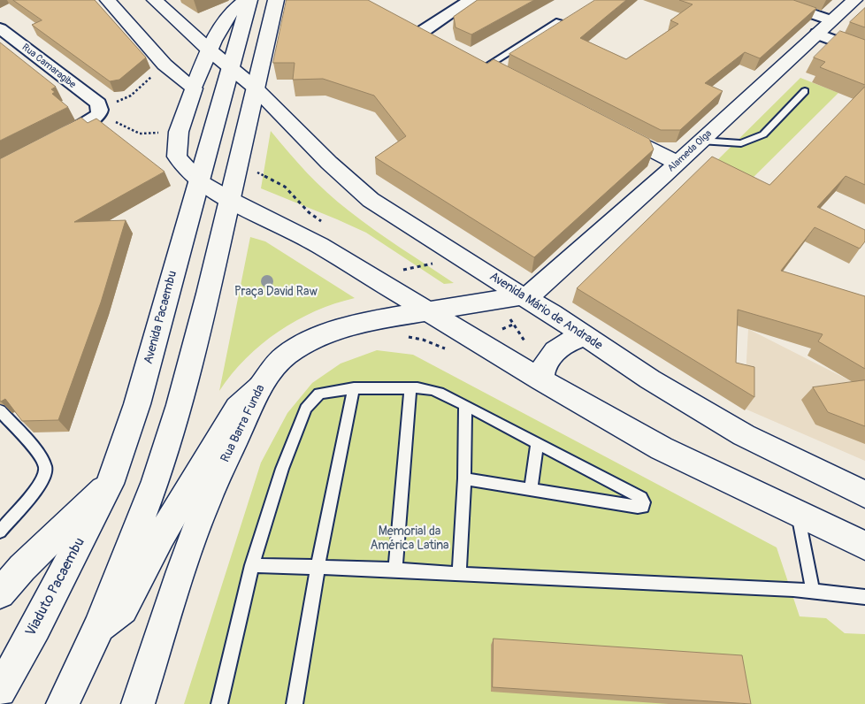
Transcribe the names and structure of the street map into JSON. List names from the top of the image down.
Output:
{
  "streets": {
    "street": [
      "Rua Camaragibe",
      "Alameda Olga",
      "Avenida Mário de Andrade",
      "Avenida Pacaembu",
      "Rua Barra Funda",
      "Viaduto Pacaembu"
    ]
  },
  "crossings": [
    ["Alameda Olga", "Avenida Mário de Andrade"],
    ["Alameda Olga", "Rua Barra Funda"],
    ["Avenida Mário de Andrade", "Avenida Pacaembu"],
    ["Avenida Mário de Andrade", "Rua Barra Funda"],
    ["Avenida Pacaembu", "Viaduto Pacaembu"]
  ],
  "parks": ["Praça David Raw", "Memorial da América Latina"]
}
